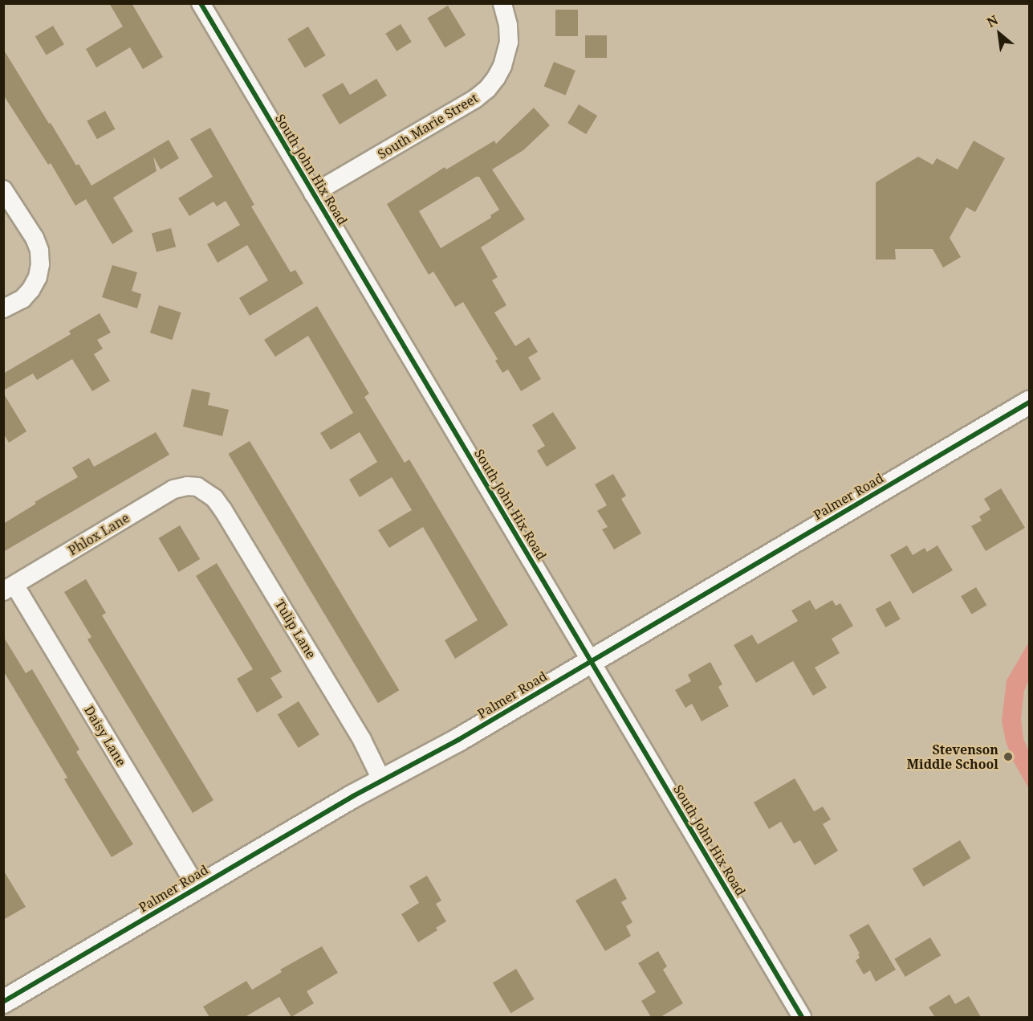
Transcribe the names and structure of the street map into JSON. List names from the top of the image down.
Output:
{
  "streets": {
    "street": [
      "South Marie Street",
      "South John Hix Road",
      "Palmer Road",
      "Phlox Lane",
      "Tulip Lane",
      "Daisy Lane"
    ]
  },
  "crossings": [
    ["South Marie Street", "South John Hix Road"],
    ["South John Hix Road", "Palmer Road"],
    ["Palmer Road", "Tulip Lane"],
    ["Palmer Road", "Daisy Lane"],
    ["Phlox Lane", "Tulip Lane"],
    ["Phlox Lane", "Daisy Lane"]
  ],
  "places": ["Stevenson Middle School"],
  "north": "top left"
}
